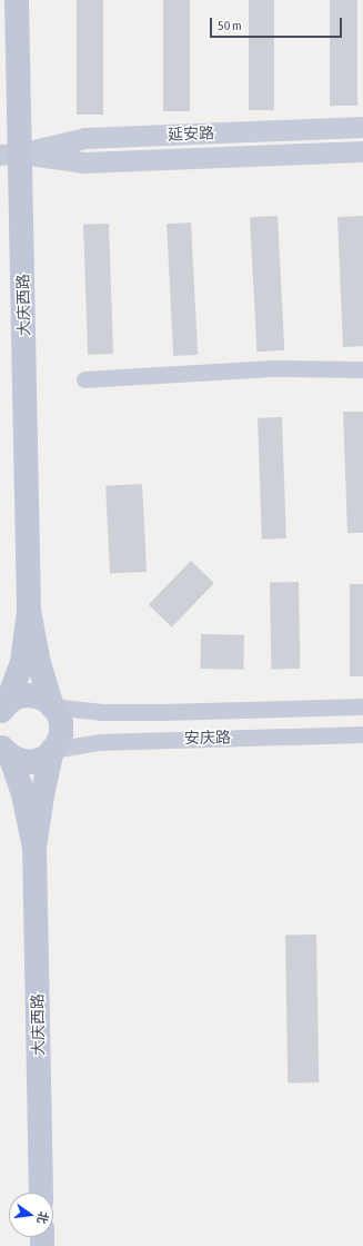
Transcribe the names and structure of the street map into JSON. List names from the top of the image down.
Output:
{
  "streets": {
    "main road": ["大庆西路"],
    "street": ["延安路", "安庆路"]
  },
  "crossings": [
    ["延安路", "大庆西路"]
  ],
  "scale_bar": "50 m",
  "north": "right"
}
